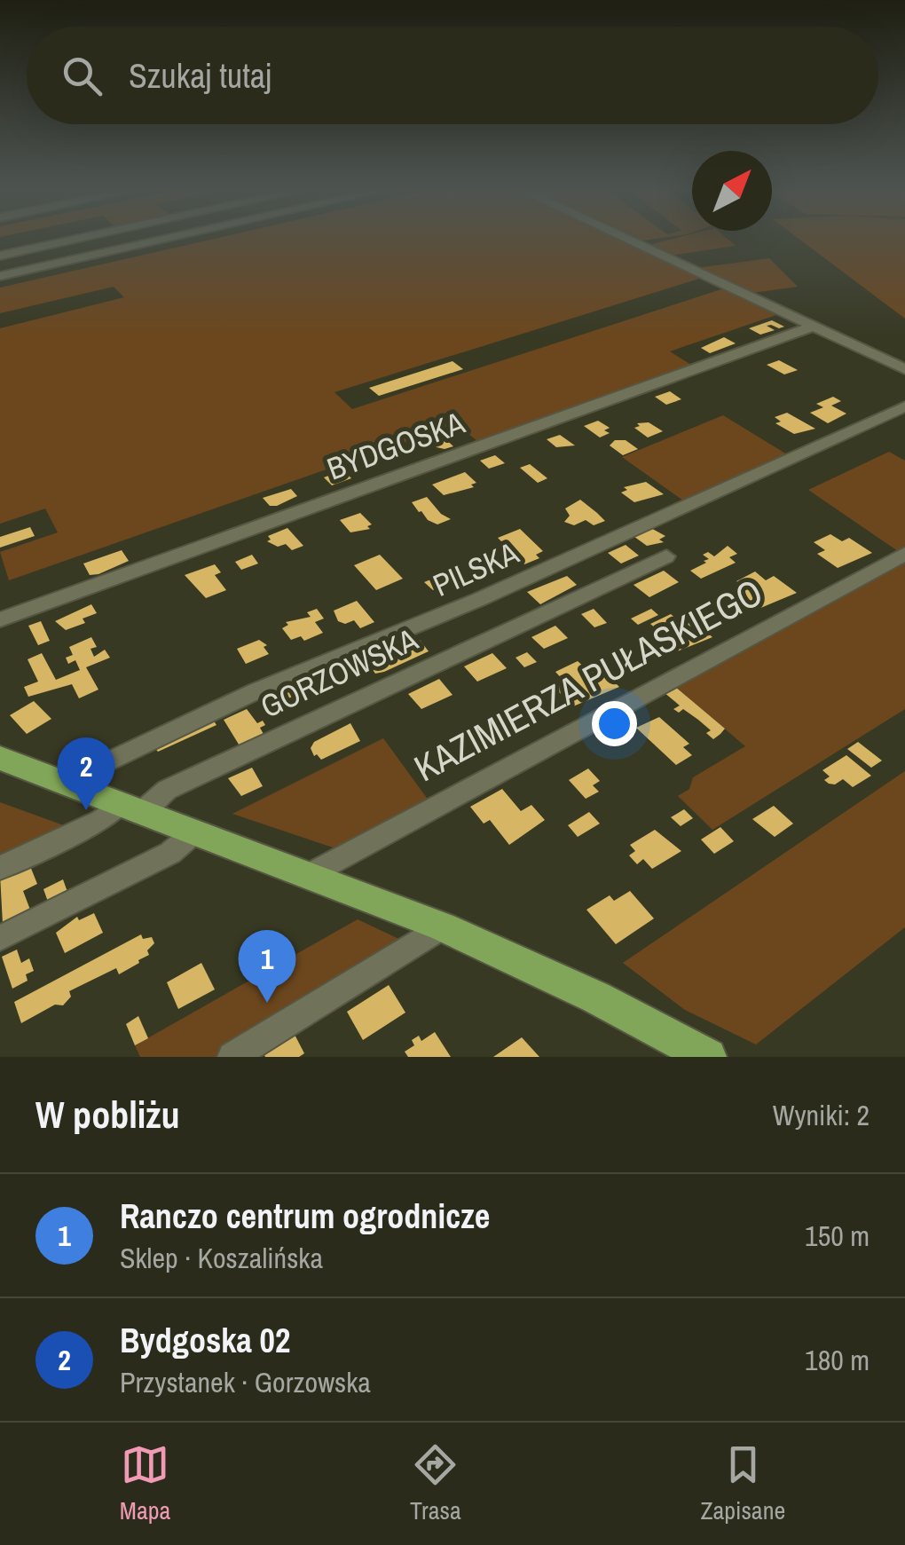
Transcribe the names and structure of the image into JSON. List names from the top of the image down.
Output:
{
  "streets": {
    "street": [
      "BYDGOSKA",
      "PILSKA",
      "GORZOWSKA",
      "KAZIMIERZA PUŁASKIEGO"
    ]
  },
  "north": "top right",
  "page": {
    "search": "Szukaj tutaj",
    "pins": ["2", "1"],
    "heading": ["W pobliżu", "Wyniki: 2"],
    "list": [
      {
        "mark": "1",
        "name": "Ranczo centrum ogrodnicze",
        "note": "Sklep · Koszalińska",
        "value": "150 m"
      },
      {
        "mark": "2",
        "name": "Bydgoska 02",
        "note": "Przystanek · Gorzowska",
        "value": "180 m"
      }
    ],
    "nav": ["Mapa", "Trasa", "Zapisane"]
  }
}
